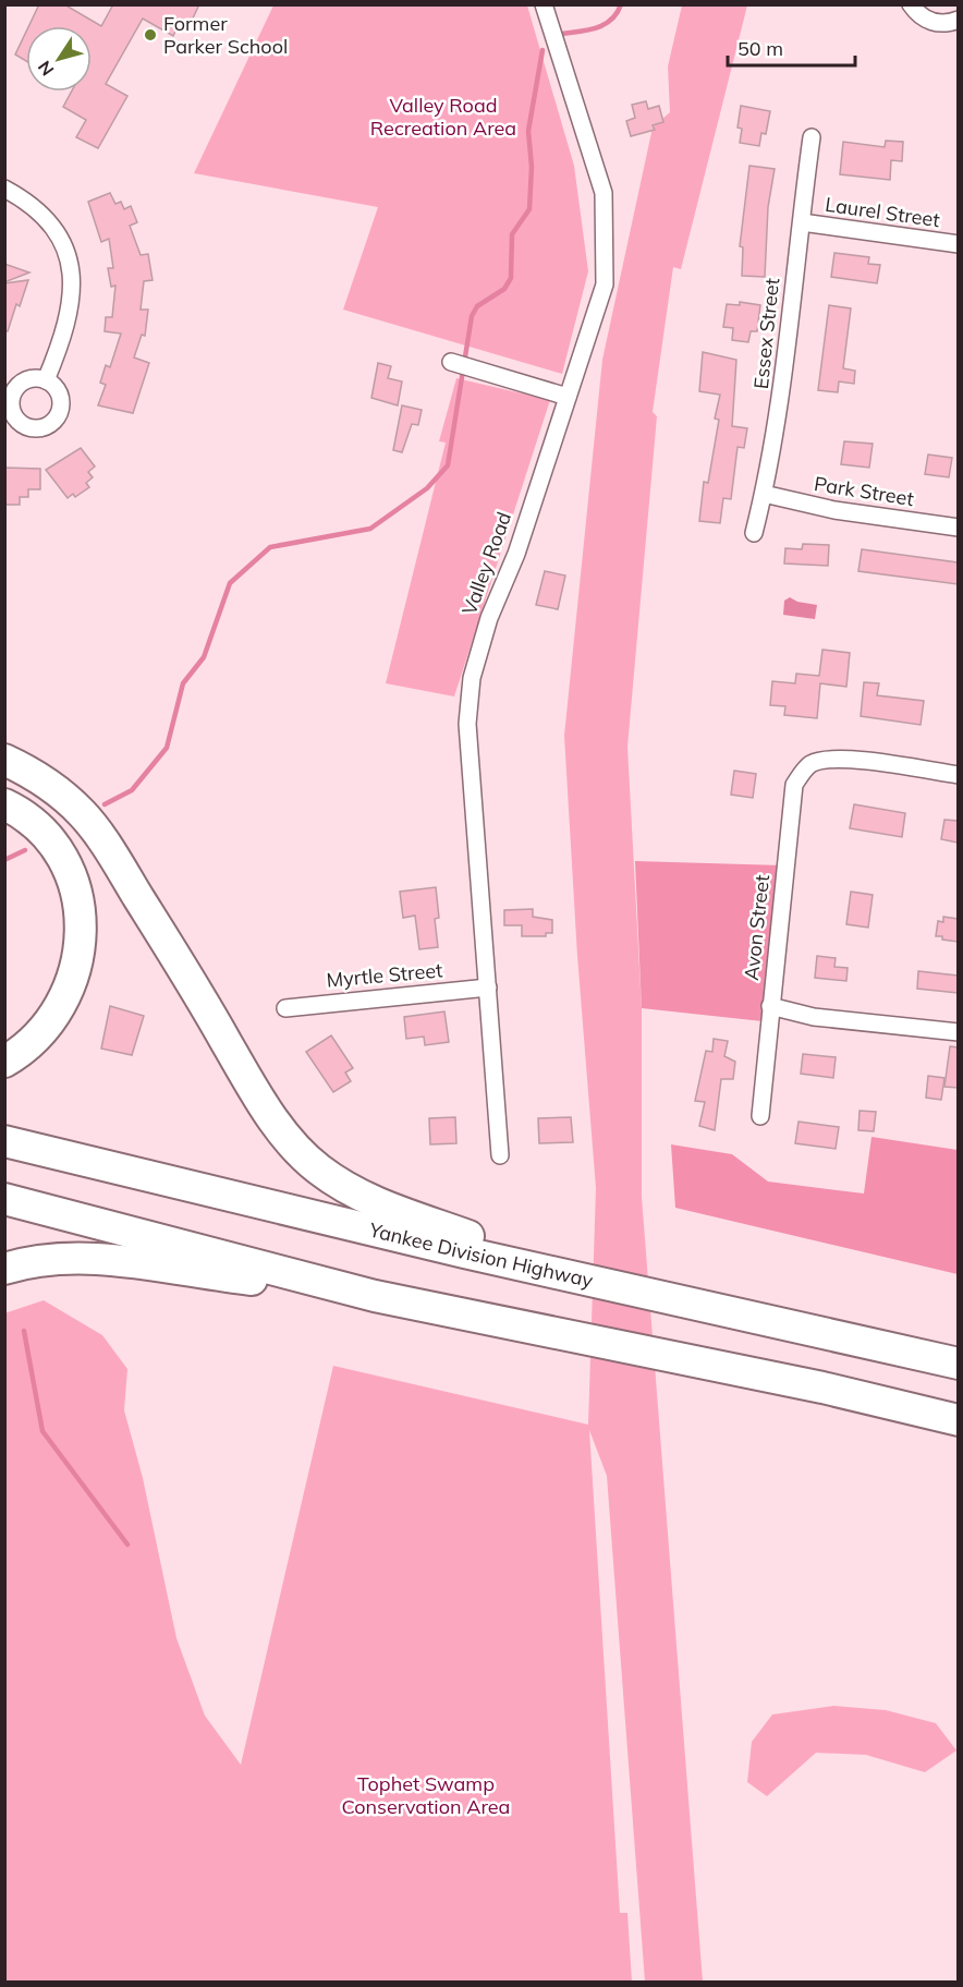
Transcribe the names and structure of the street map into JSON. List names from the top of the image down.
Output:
{
  "streets": {
    "highway": ["Yankee Division Highway"],
    "street": [
      "Laurel Street",
      "Essex Street",
      "Park Street",
      "Valley Road",
      "Avon Street",
      "Myrtle Street"
    ]
  },
  "crossings": [
    ["Laurel Street", "Essex Street"],
    ["Essex Street", "Park Street"],
    ["Valley Road", "Myrtle Street"]
  ],
  "parks": ["Valley Road Recreation Area", "Tophet Swamp Conservation Area"],
  "places": ["Former Parker School"],
  "scale_bar": "50 m",
  "north": "bottom left"
}
